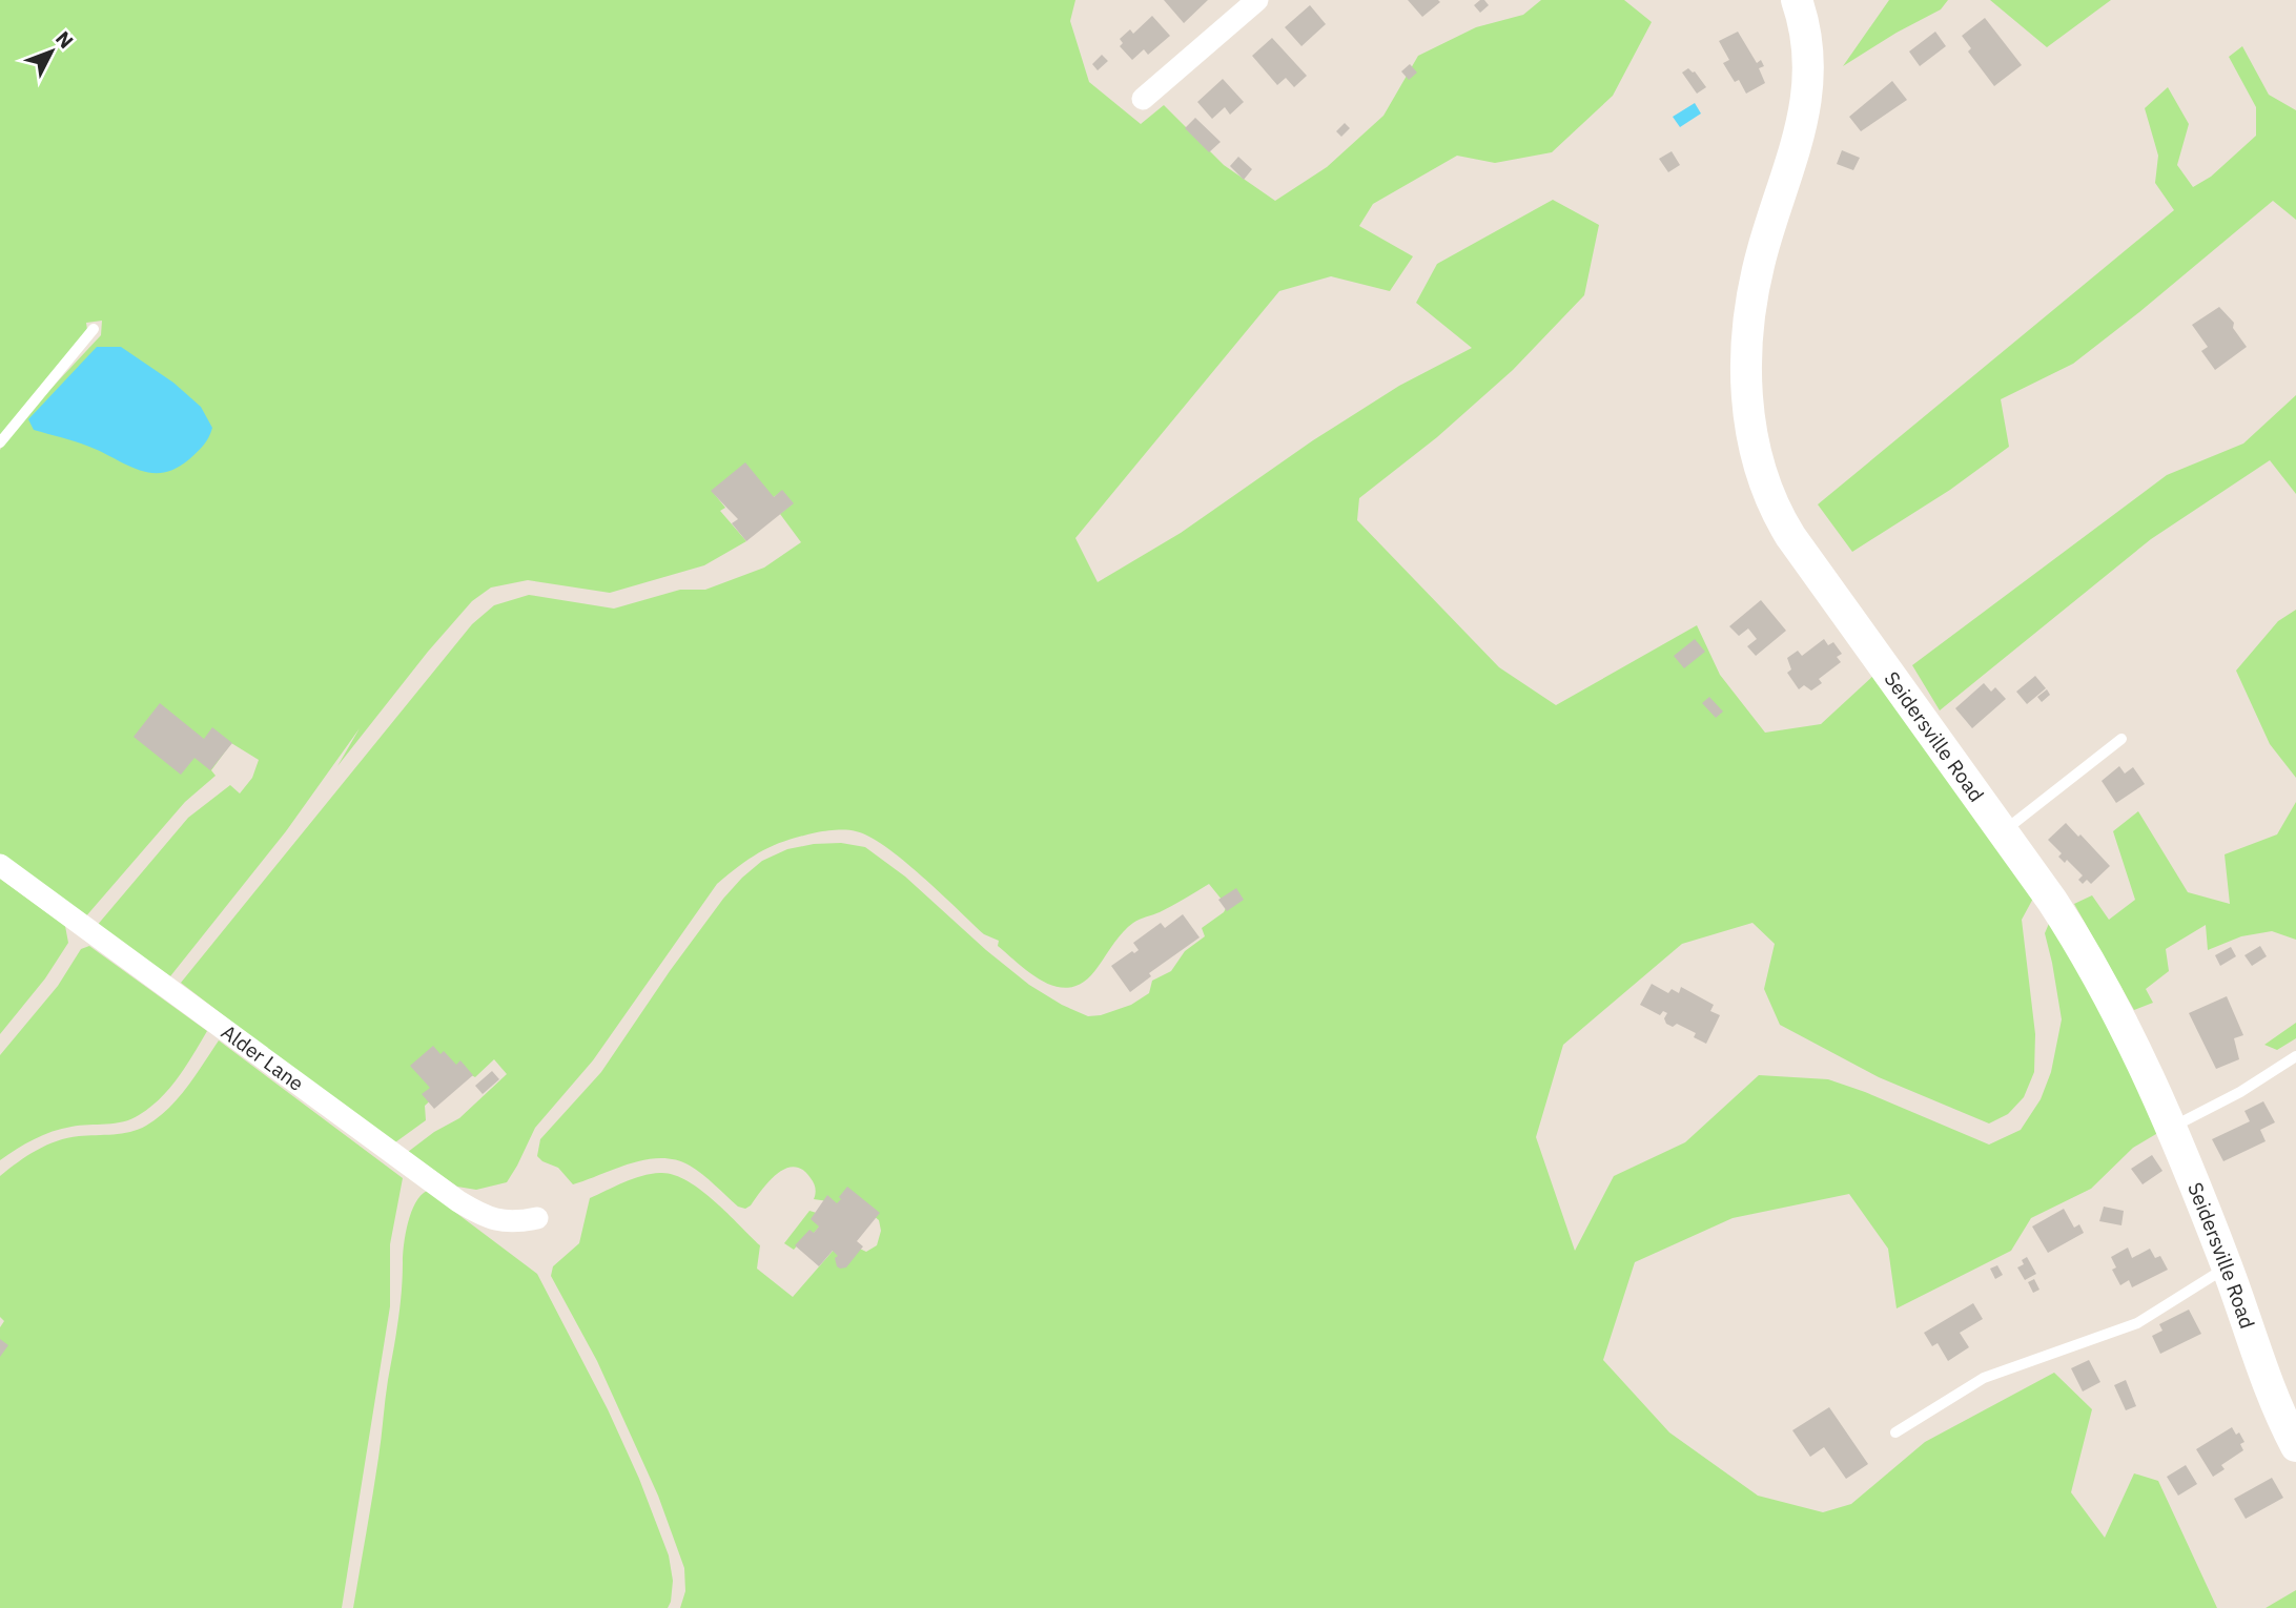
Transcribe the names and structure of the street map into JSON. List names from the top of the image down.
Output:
{
  "streets": {
    "street": ["Seidersville Road", "Alder Lane"]
  },
  "north": "top right"
}
